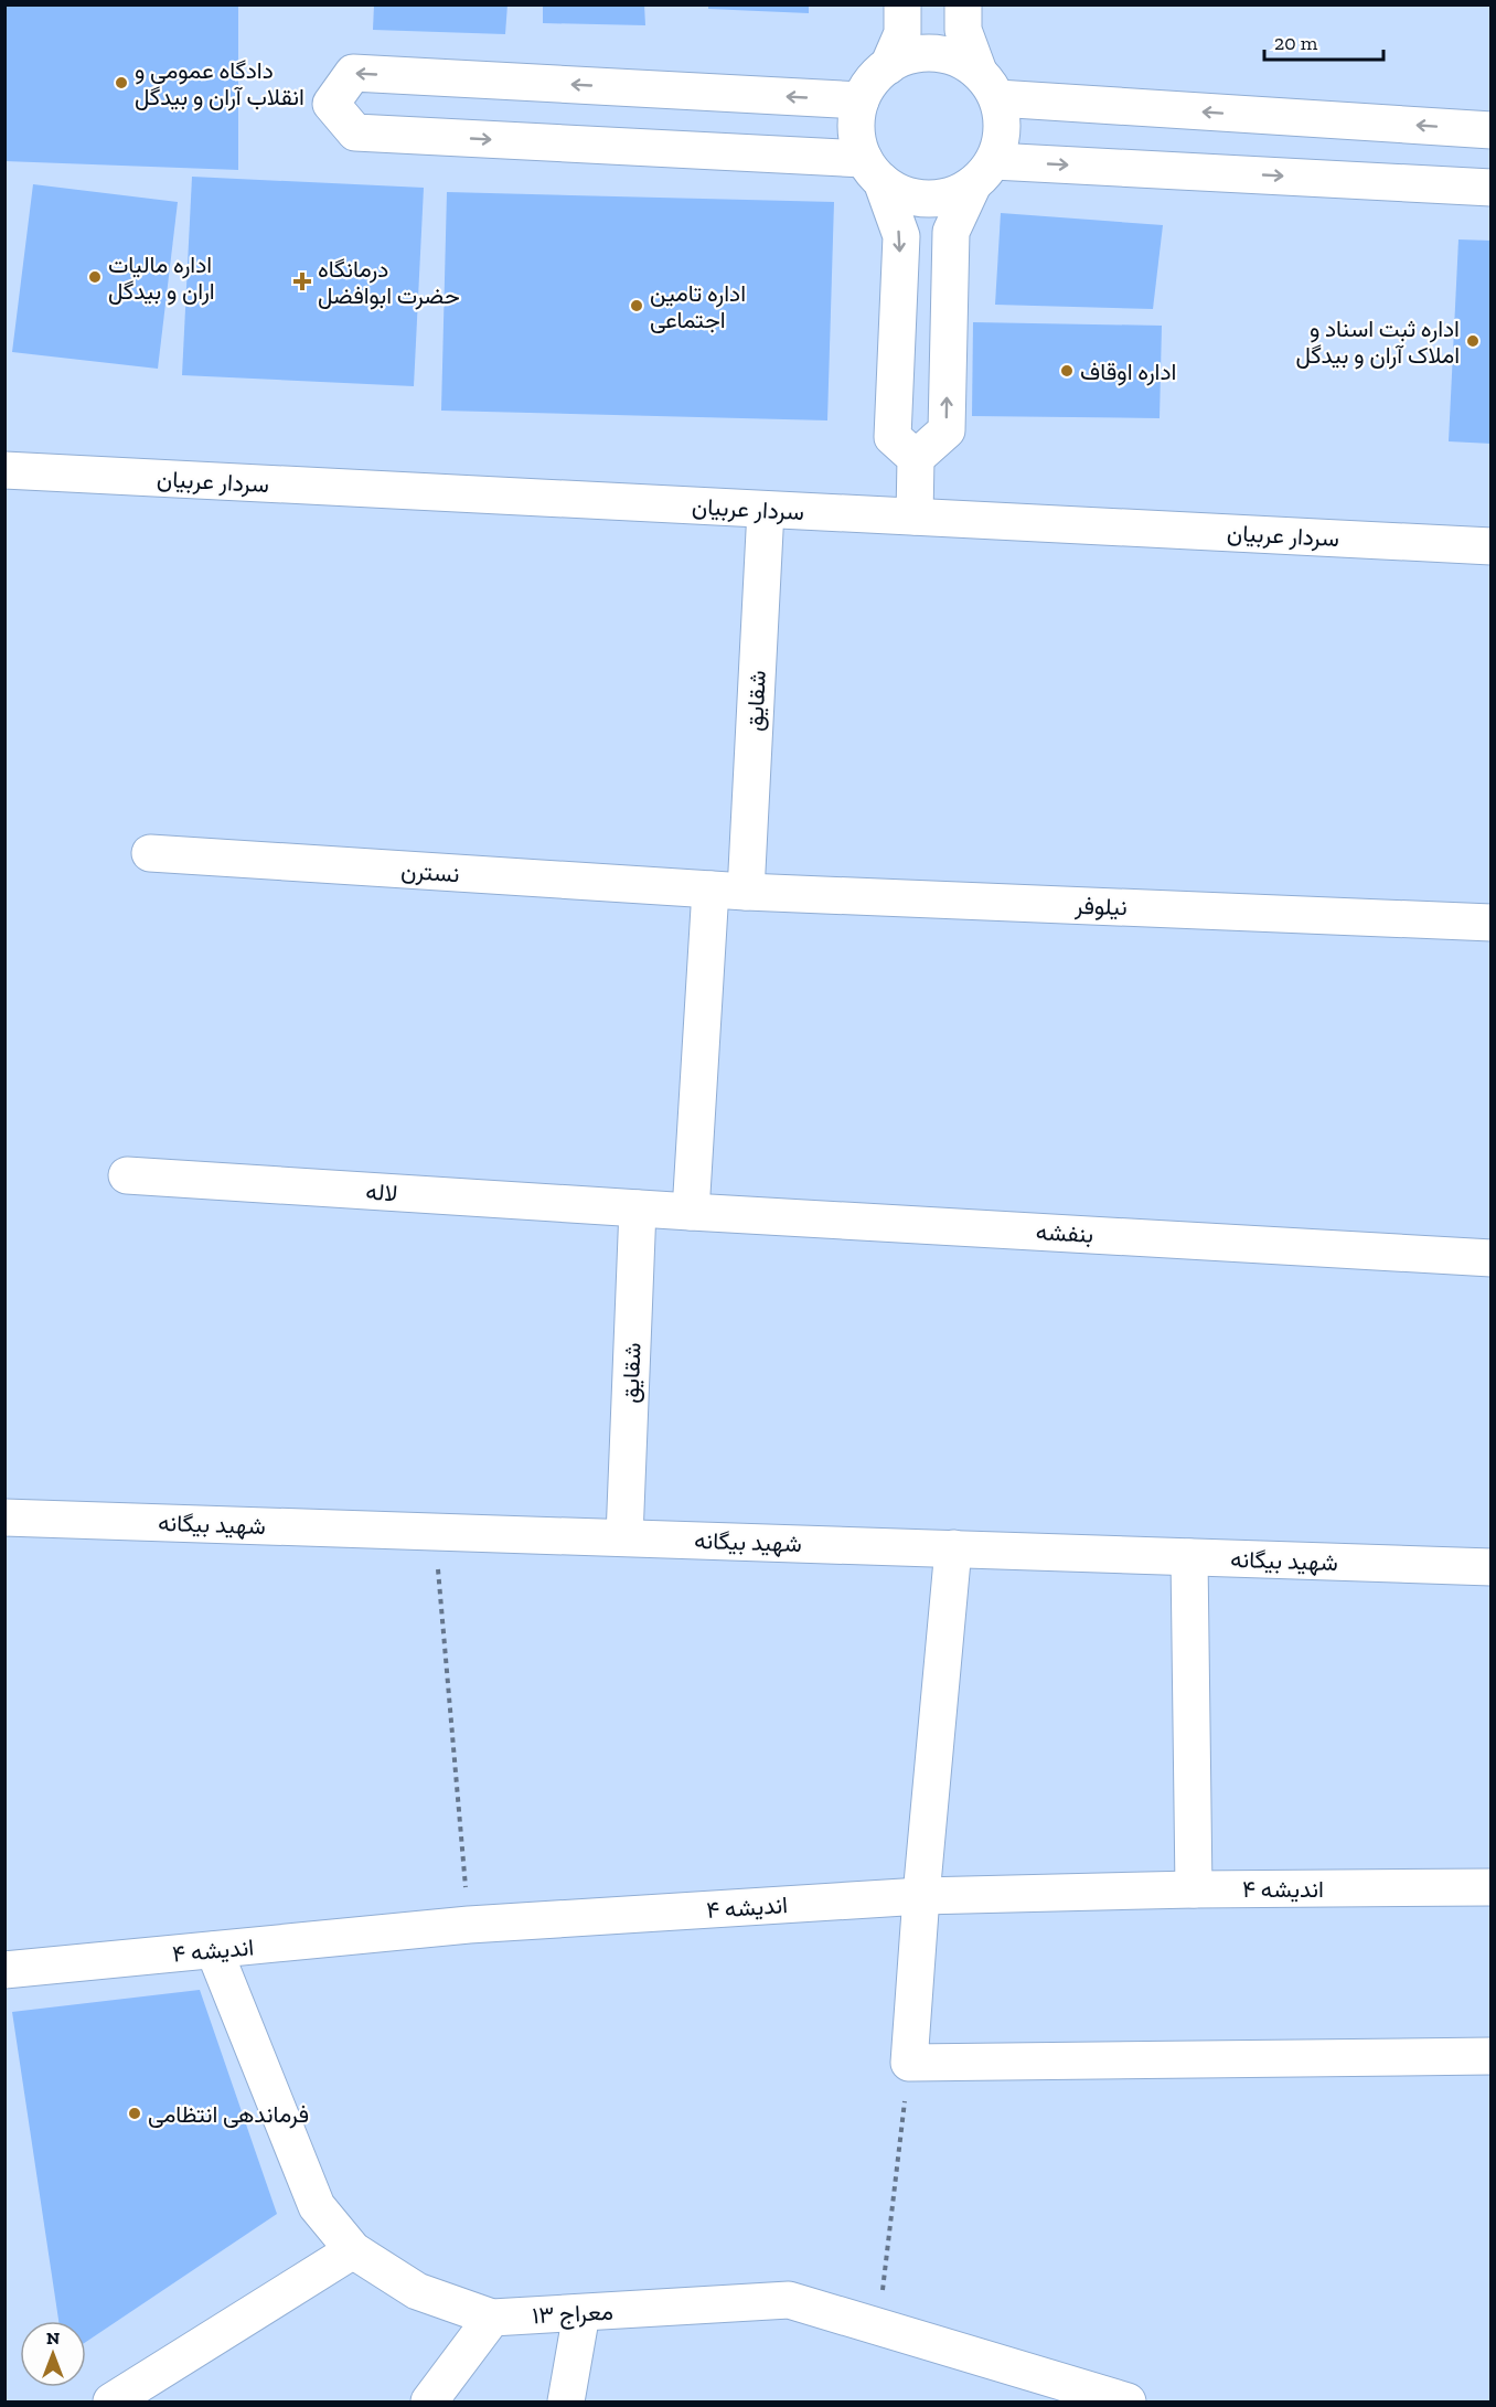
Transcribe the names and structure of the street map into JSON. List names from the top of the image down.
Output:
{
  "streets": {
    "street": [
      "سردار عربیان",
      "شقایق",
      "نسترن",
      "نیلوفر",
      "لاله",
      "بنفشه",
      "شهید بیگانه",
      "اندیشه ۴",
      "معراج ۱۳"
    ]
  },
  "crossings": [
    ["سردار عربیان", "شقایق"],
    ["شقایق", "نیلوفر"],
    ["شقایق", "لاله"],
    ["شقایق", "بنفشه"],
    ["شقایق", "شهید بیگانه"],
    ["نسترن", "نیلوفر"],
    ["لاله", "بنفشه"],
    ["اندیشه ۴", "معراج ۱۳"]
  ],
  "places": {
    "other": [
      "دادگاه عمومی و انقلاب آران و بیدگل",
      "اداره مالیات اران و بیدگل",
      "اداره تامین اجتماعی",
      "اداره ثبت اسناد و املاک آران و بیدگل",
      "اداره اوقاف",
      "فرماندهی انتظامی"
    ],
    "health": ["درمانگاه حضرت ابوافضل"]
  },
  "scale_bar": "20 m",
  "north": "top"
}
